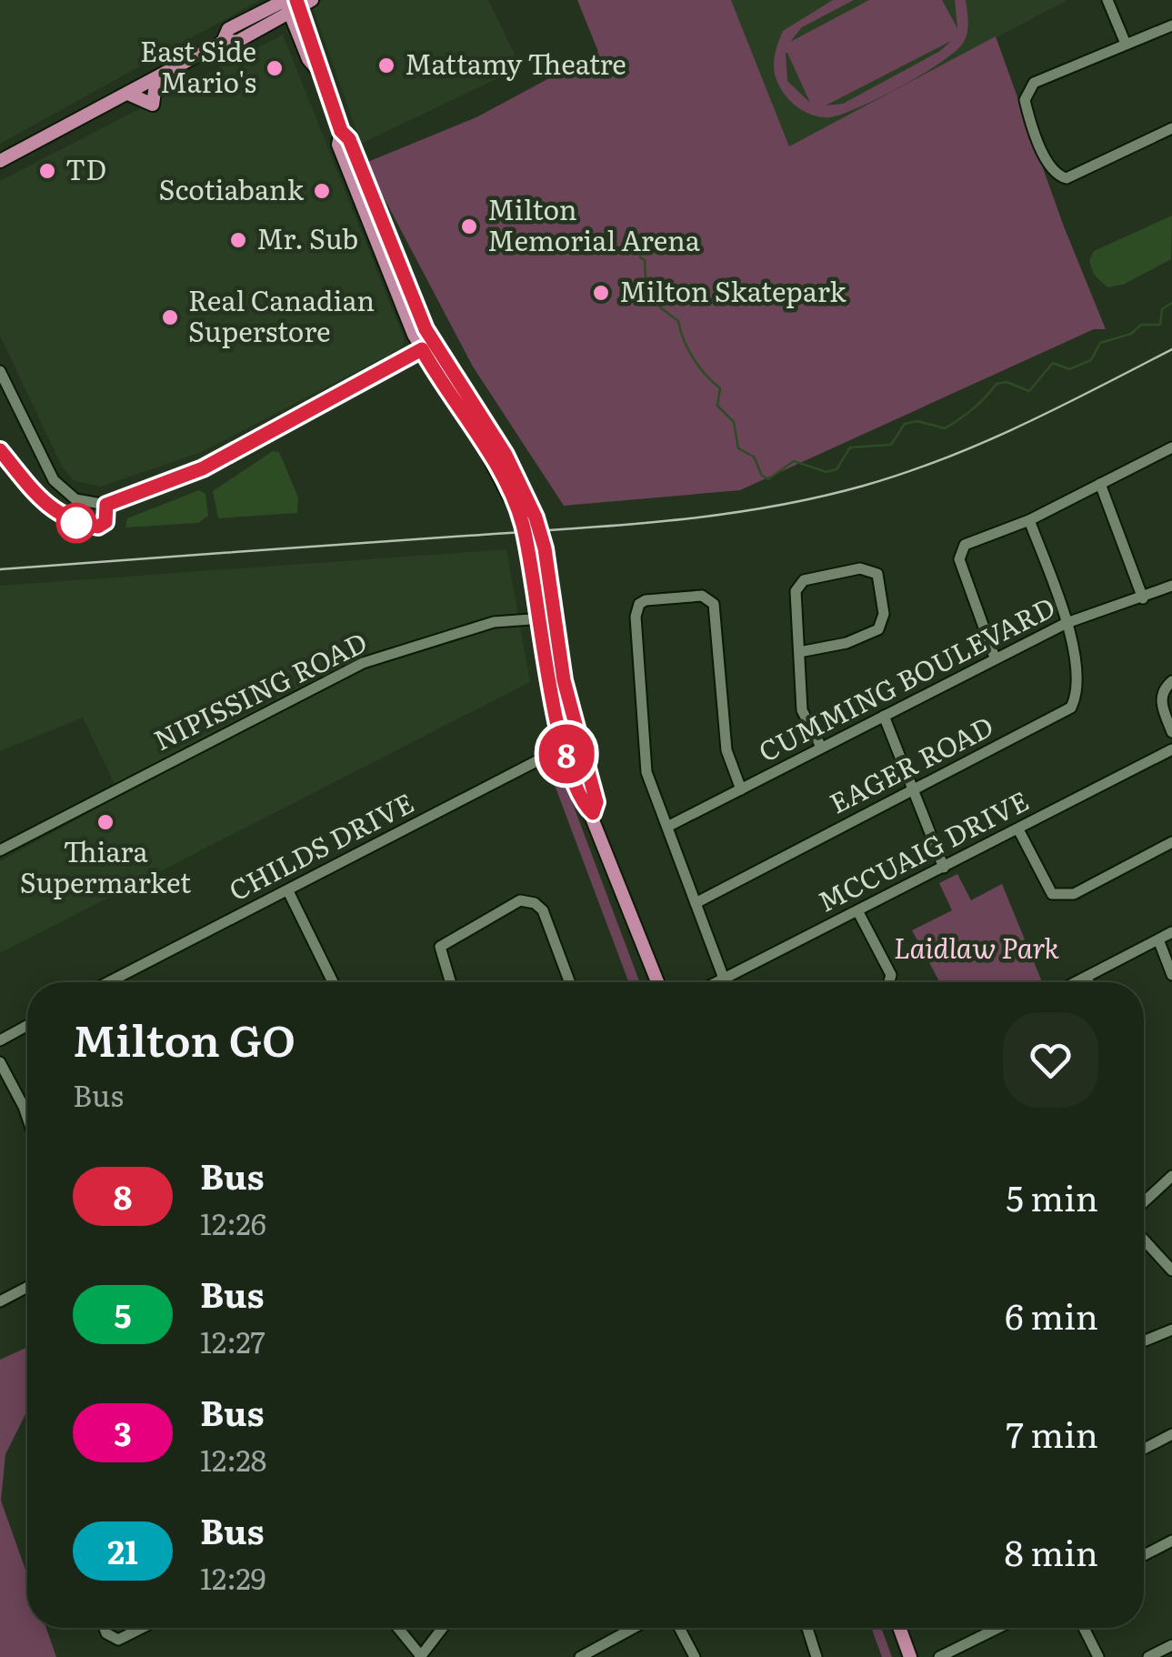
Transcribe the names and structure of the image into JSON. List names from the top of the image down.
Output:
{
  "streets": {
    "street": [
      "CUMMING BOULEVARD",
      "NIPISSING ROAD",
      "EAGER ROAD",
      "CHILDS DRIVE",
      "MCCUAIG DRIVE"
    ]
  },
  "crossings": [
    ["CUMMING BOULEVARD", "EAGER ROAD"]
  ],
  "parks": ["Laidlaw Park"],
  "places": [
    "Mattamy Theatre",
    "East Side Mario's",
    "TD",
    "Scotiabank",
    "Milton Memorial Arena",
    "Mr. Sub",
    "Milton Skatepark",
    "Real Canadian Superstore",
    "Thiara Supermarket"
  ],
  "lines": ["bus line 8"],
  "page": {
    "on_map": "8",
    "heading": ["Milton GO", "Bus"],
    "list": [
      {
        "mark": "8",
        "name": "Bus",
        "note": "12:26",
        "value": "5 min"
      },
      {
        "mark": "5",
        "name": "Bus",
        "note": "12:27",
        "value": "6 min"
      },
      {
        "mark": "3",
        "name": "Bus",
        "note": "12:28",
        "value": "7 min"
      },
      {
        "mark": "21",
        "name": "Bus",
        "note": "12:29",
        "value": "8 min"
      }
    ]
  }
}
